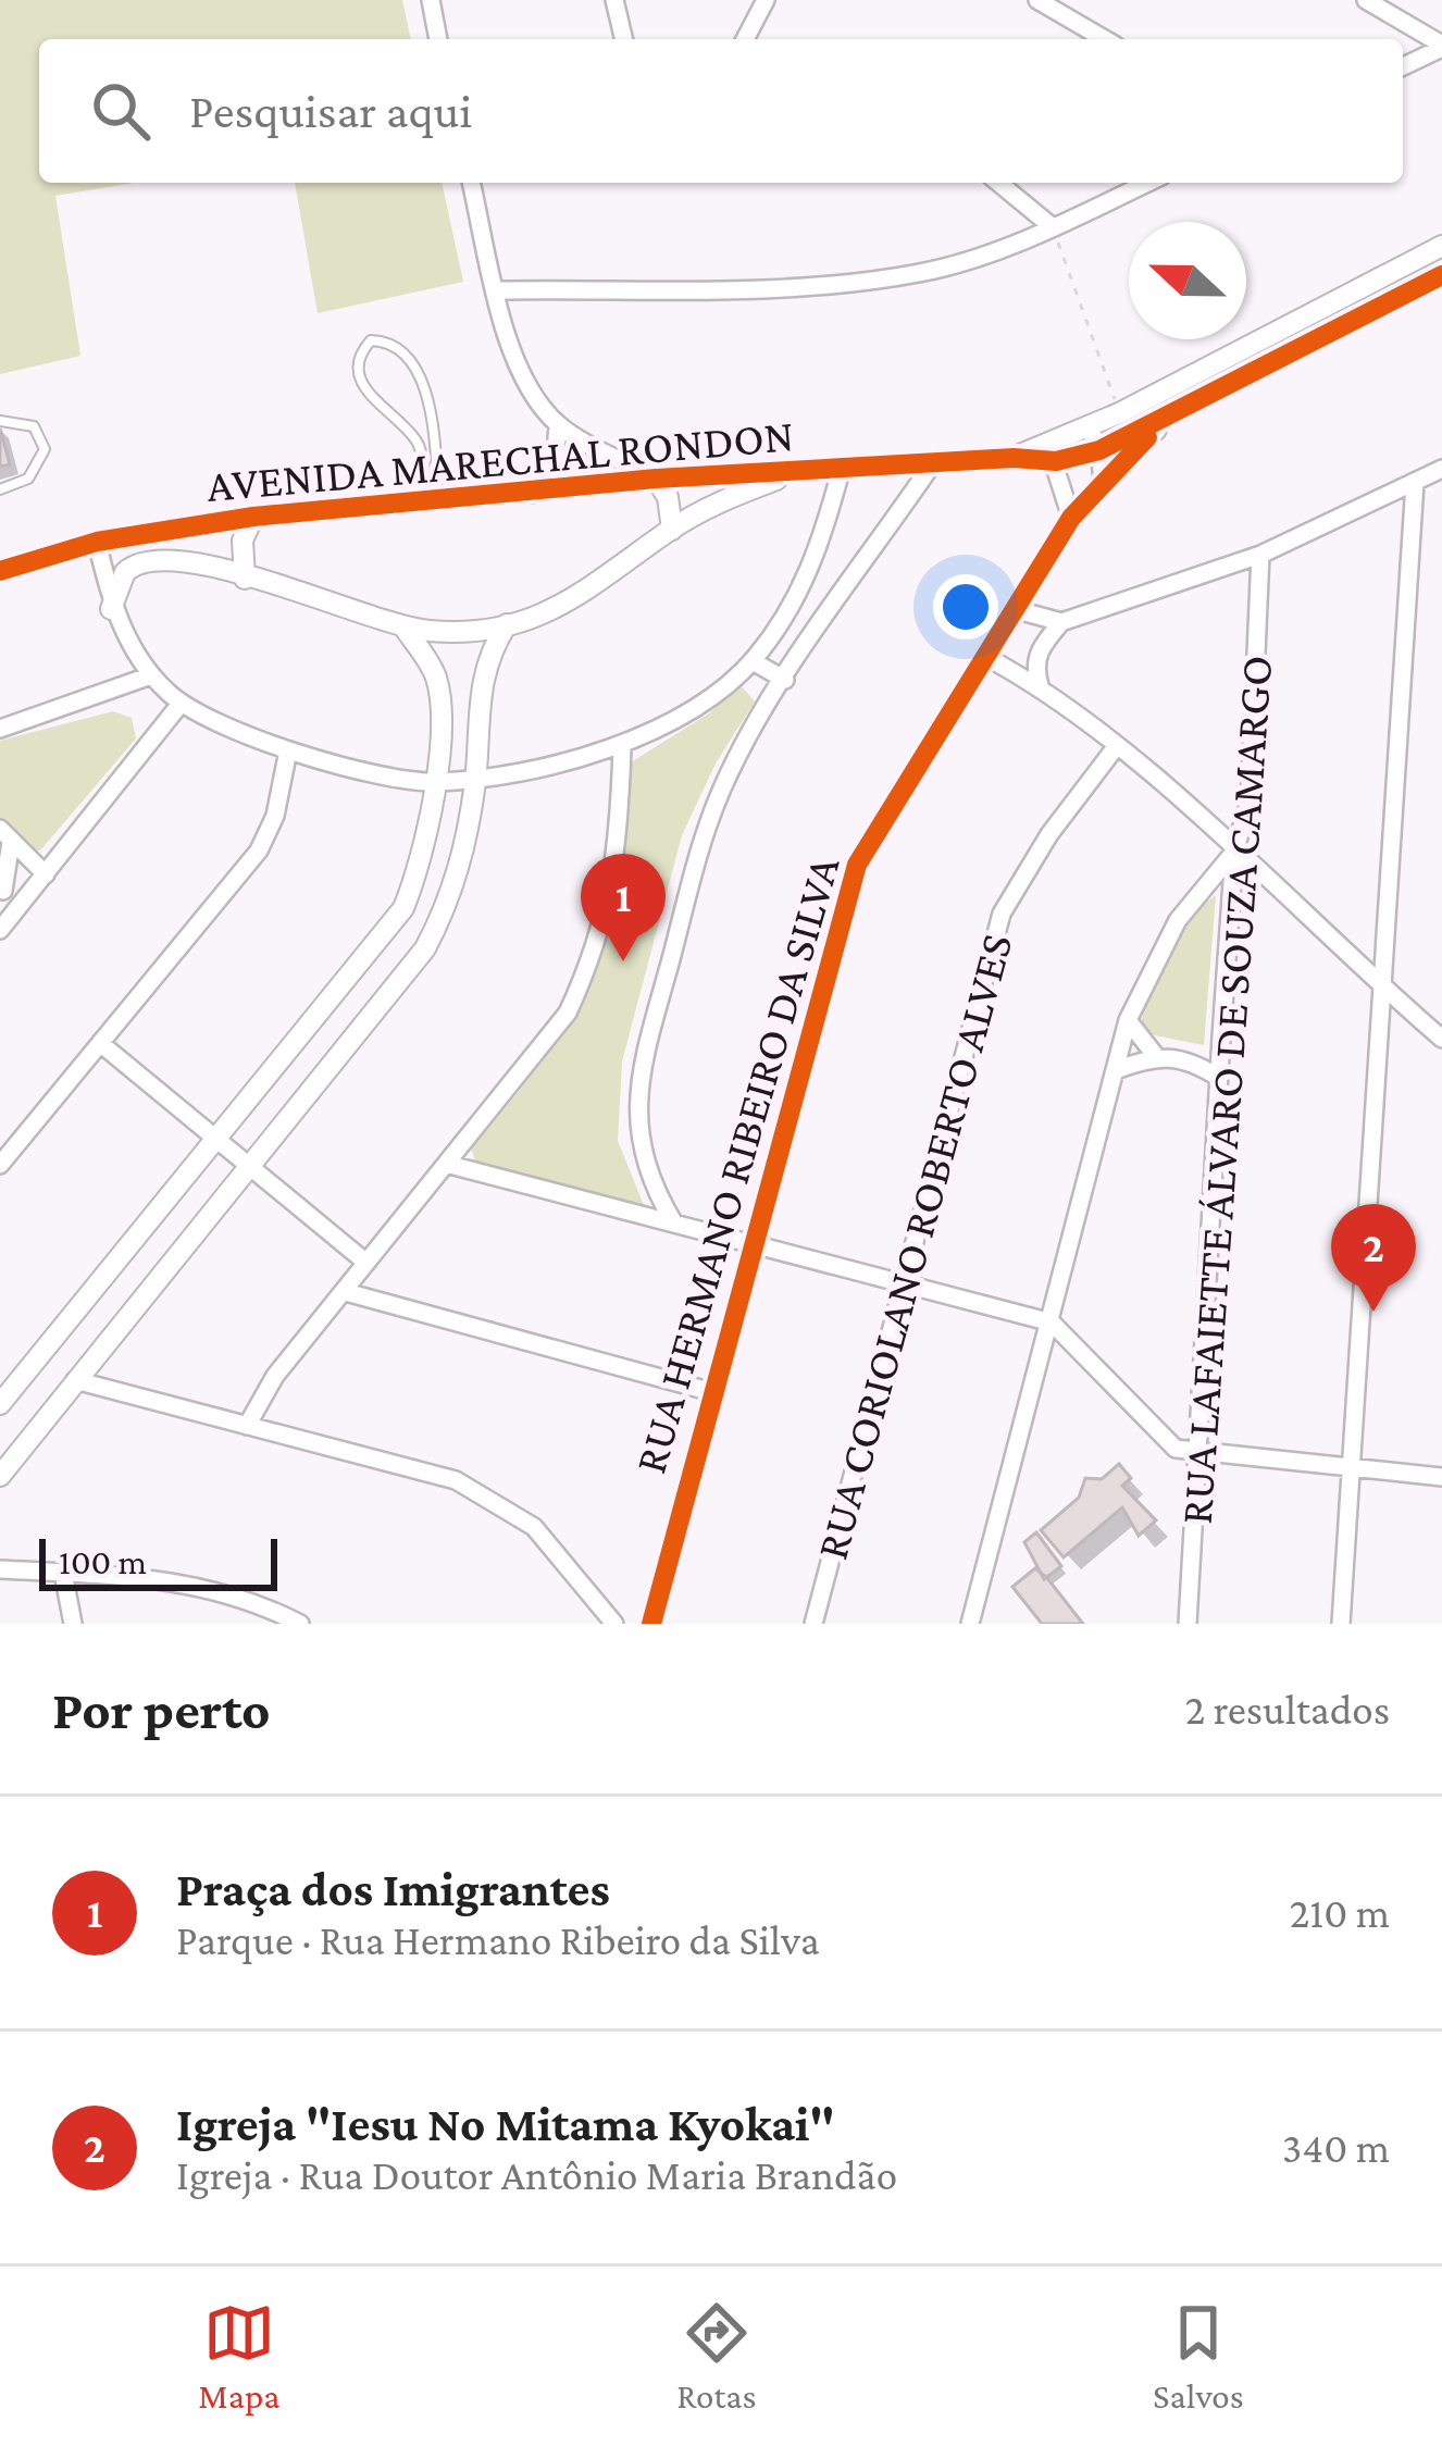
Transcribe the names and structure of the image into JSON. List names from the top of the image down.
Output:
{
  "streets": {
    "street": [
      "AVENIDA MARECHAL RONDON",
      "RUA LAFAIETTE ÁLVARO DE SOUZA CAMARGO",
      "RUA HERMANO RIBEIRO DA SILVA",
      "RUA CORIOLANO ROBERTO ALVES"
    ]
  },
  "scale_bar": "100 m",
  "north": "left",
  "page": {
    "search": "Pesquisar aqui",
    "pins": ["1", "2"],
    "scale": "100 m",
    "heading": ["Por perto", "2 resultados"],
    "list": [
      {
        "mark": "1",
        "name": "Praça dos Imigrantes",
        "note": "Parque · Rua Hermano Ribeiro da Silva",
        "value": "210 m"
      },
      {
        "mark": "2",
        "name": "Igreja \"Iesu No Mitama Kyokai\"",
        "note": "Igreja · Rua Doutor Antônio Maria Brandão",
        "value": "340 m"
      }
    ],
    "nav": ["Mapa", "Rotas", "Salvos"]
  }
}
